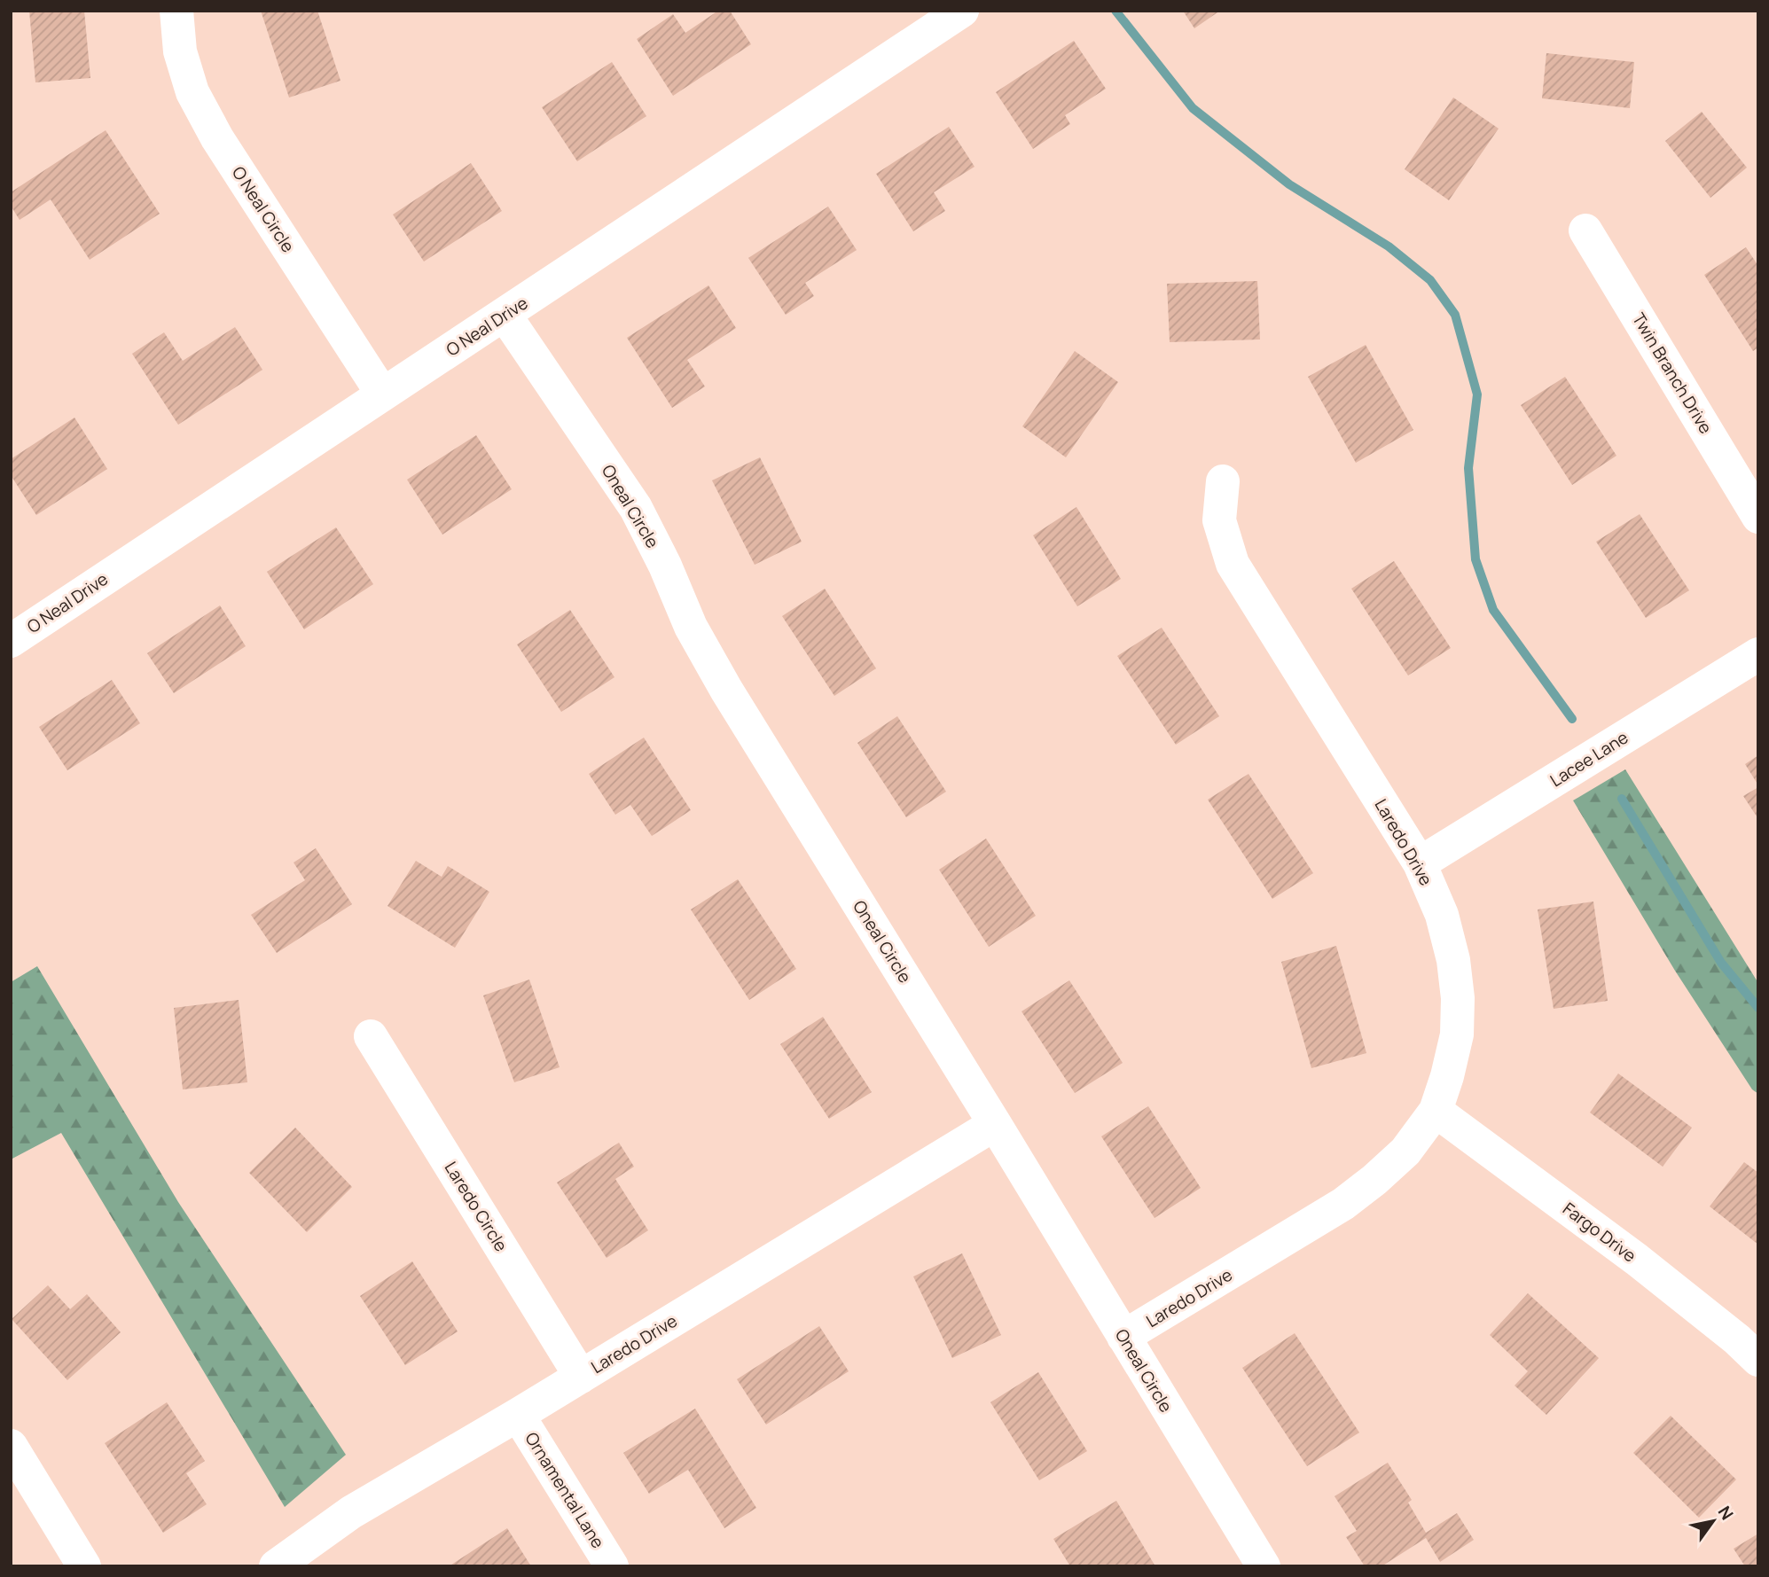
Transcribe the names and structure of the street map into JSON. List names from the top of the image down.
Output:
{
  "streets": {
    "street": [
      "O Neal Circle",
      "O Neal Drive",
      "Twin Branch Drive",
      "Oneal Circle",
      "Lacee Lane",
      "Laredo Drive",
      "Laredo Circle",
      "Fargo Drive",
      "Ornamental Lane"
    ]
  },
  "crossings": [
    ["O Neal Circle", "O Neal Drive"],
    ["O Neal Drive", "Oneal Circle"],
    ["Oneal Circle", "Laredo Drive"],
    ["Lacee Lane", "Laredo Drive"],
    ["Laredo Drive", "Laredo Circle"],
    ["Laredo Drive", "Fargo Drive"],
    ["Laredo Drive", "Ornamental Lane"]
  ],
  "north": "top right"
}
